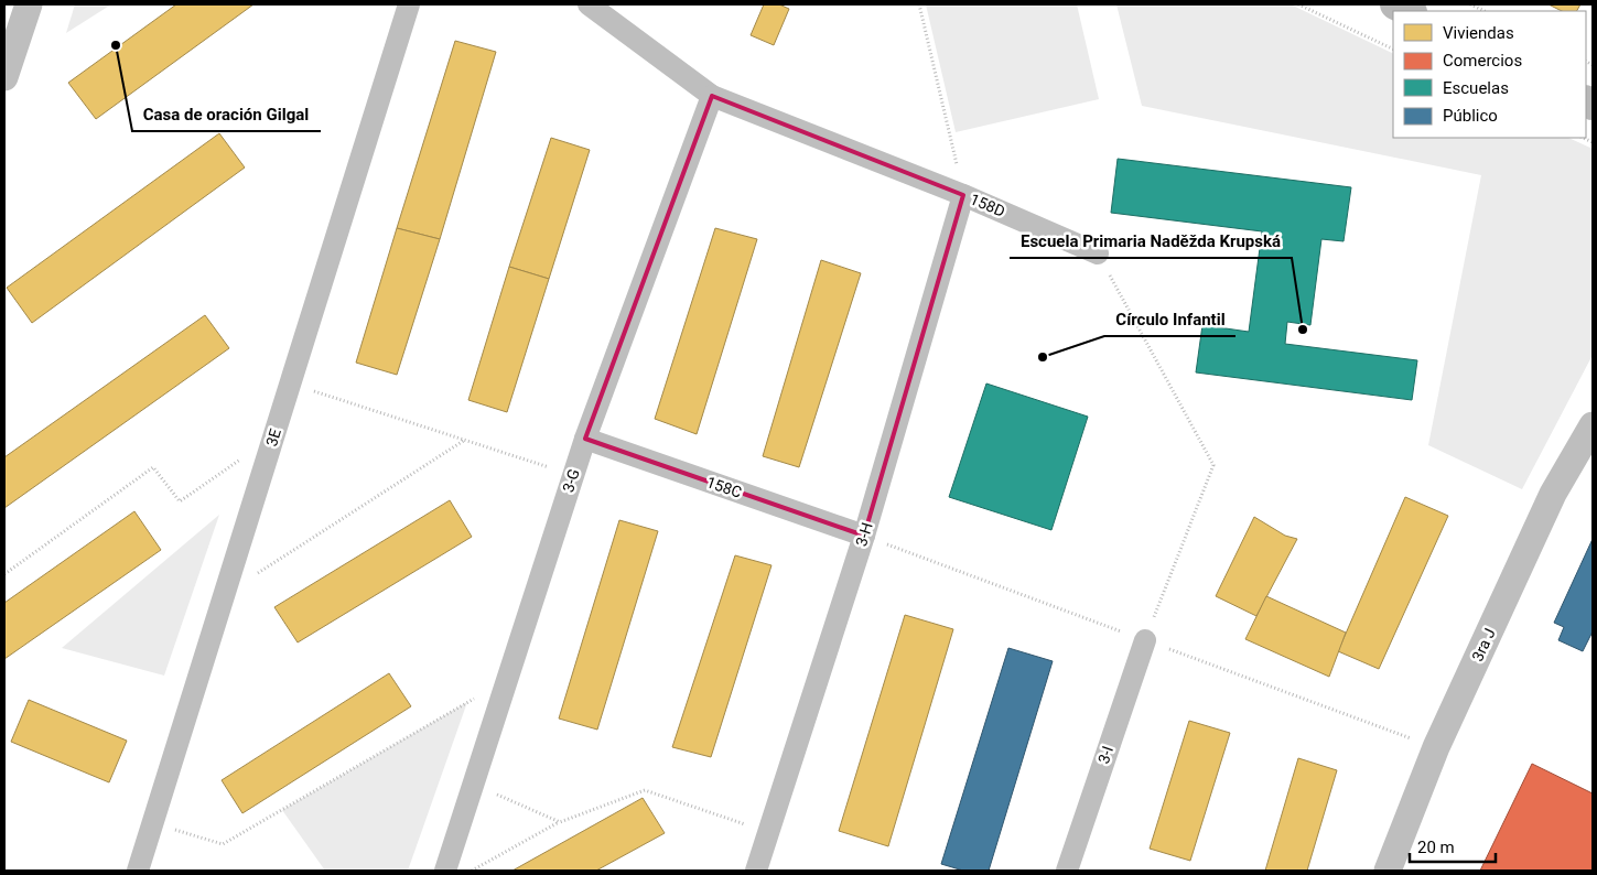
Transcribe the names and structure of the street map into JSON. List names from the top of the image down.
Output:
{
  "streets": {
    "street": [
      "158D",
      "3E",
      "3-G",
      "158C",
      "3-H",
      "3ra J",
      "3-I"
    ]
  },
  "crossings": [
    ["158D", "3-G"],
    ["158D", "3-H"],
    ["3-G", "158C"],
    ["158C", "3-H"]
  ],
  "places": ["Casa de oración Gilgal", "Escuela Primaria Naděžda Krupská", "Círculo Infantil"],
  "legend": [
    "Viviendas",
    "Comercios",
    "Escuelas",
    "Público"
  ],
  "scale_bar": "20 m"
}
